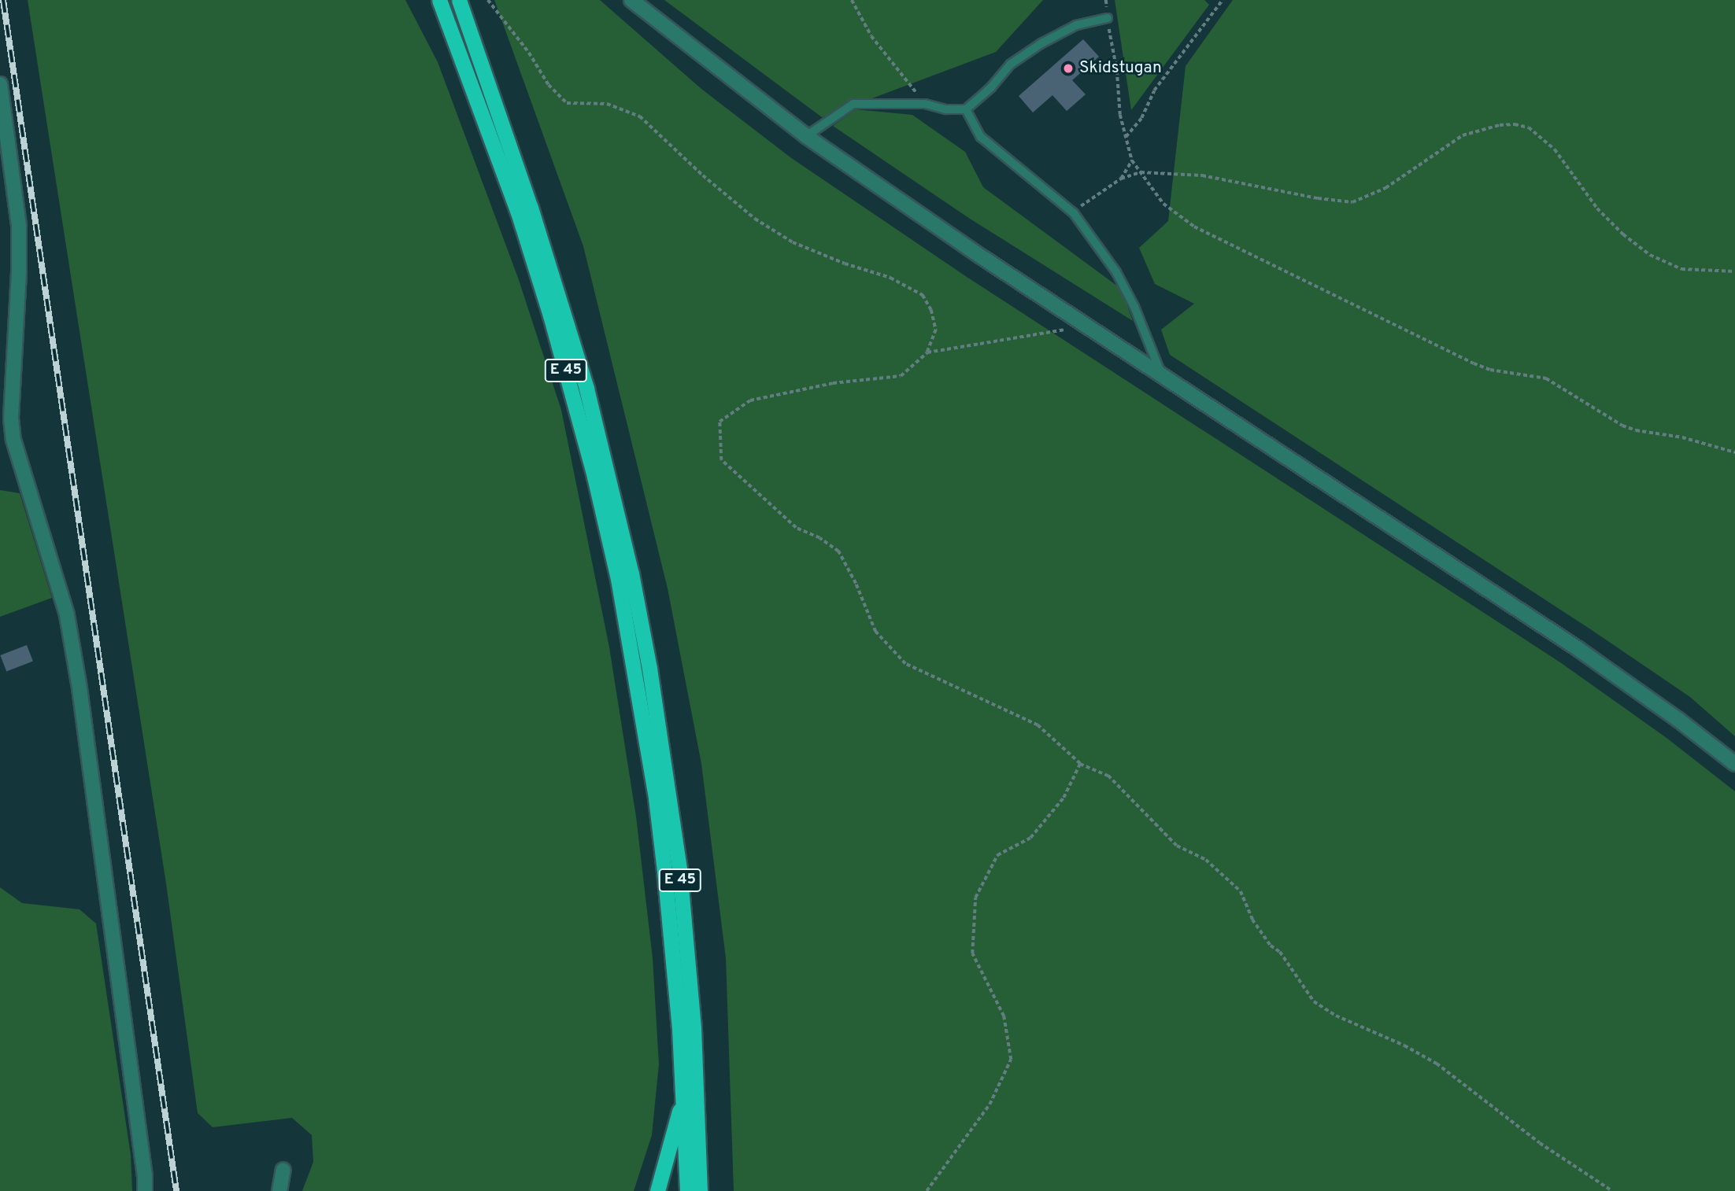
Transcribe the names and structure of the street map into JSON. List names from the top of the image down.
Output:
{
  "streets": {
    "highway": ["E 45"]
  },
  "places": ["Skidstugan"]
}
